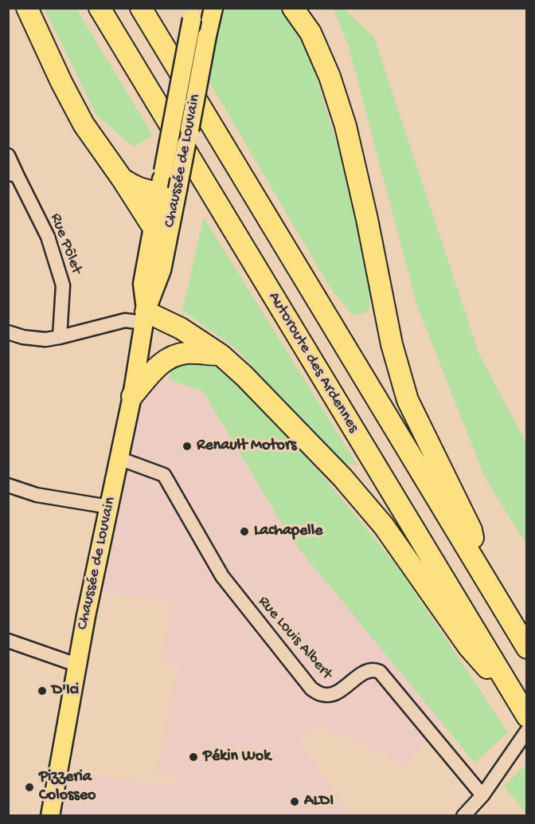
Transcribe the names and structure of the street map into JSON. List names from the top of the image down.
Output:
{
  "streets": {
    "highway": ["Autoroute des Ardennes"],
    "main road": ["Chaussée de Louvain"],
    "street": ["Rue Pôlet", "Rue Louis Albert"]
  },
  "crossings": [
    ["Chaussée de Louvain", "Rue Louis Albert"]
  ],
  "places": [
    "Renault Motors",
    "Lachapelle",
    "D'Ici",
    "Pékin Wok",
    "Pizzeria Colosseo",
    "ALDI"
  ]
}
